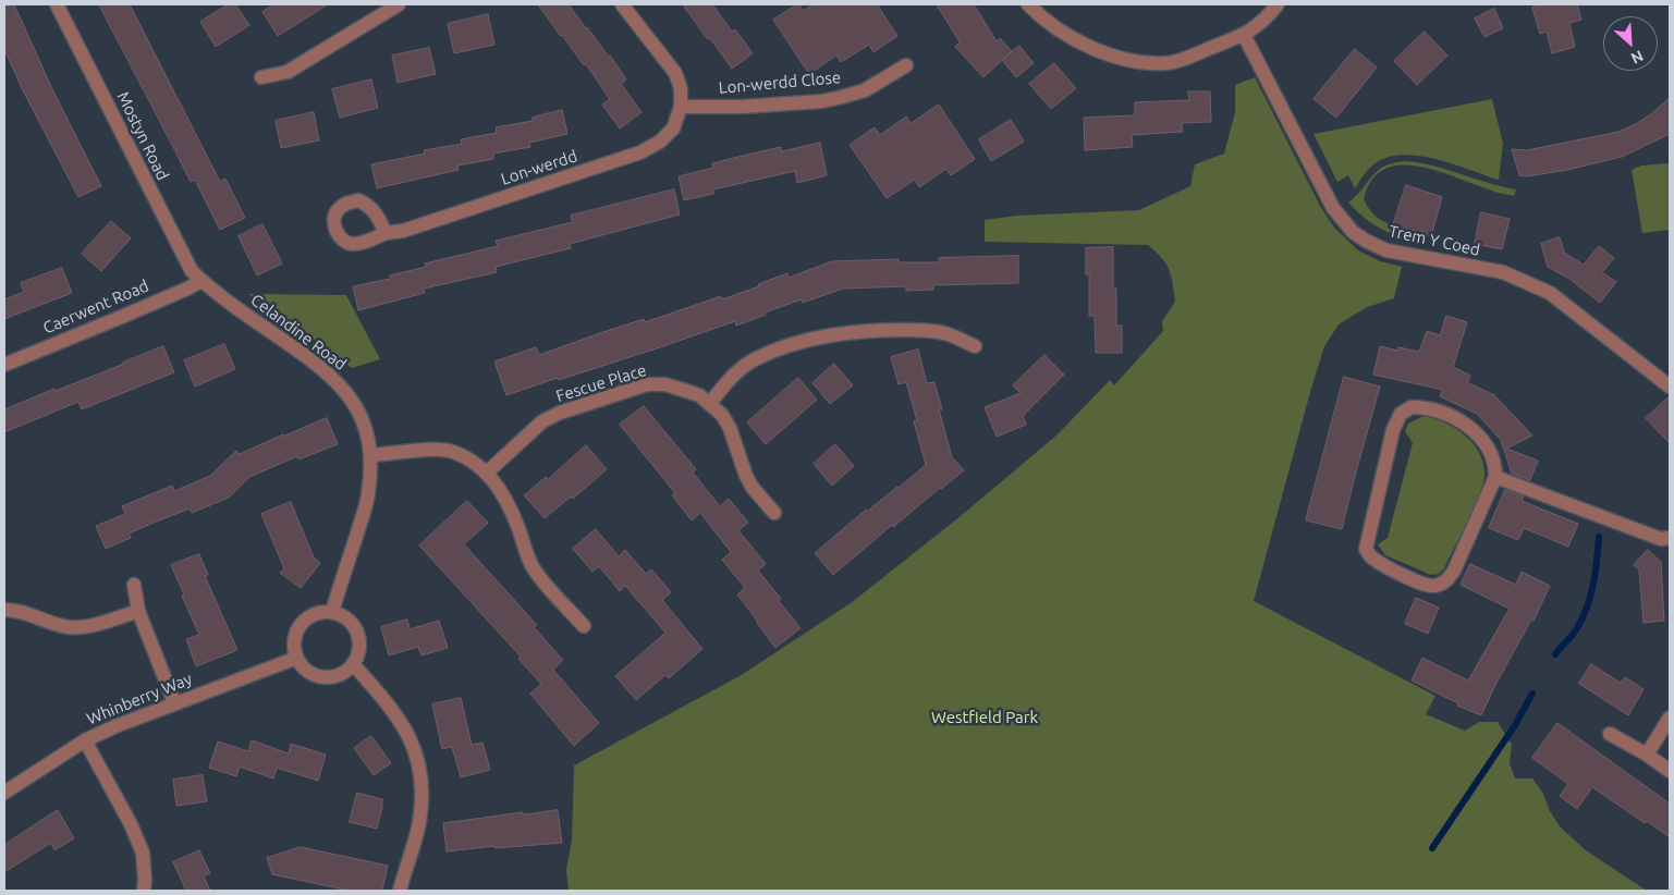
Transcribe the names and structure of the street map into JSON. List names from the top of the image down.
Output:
{
  "streets": {
    "street": [
      "Lon-werdd Close",
      "Mostyn Road",
      "Lon-werdd",
      "Trem Y Coed",
      "Caerwent Road",
      "Celandine Road",
      "Fescue Place",
      "Whinberry Way"
    ]
  },
  "crossings": [
    ["Lon-werdd Close", "Lon-werdd"],
    ["Mostyn Road", "Caerwent Road"],
    ["Mostyn Road", "Celandine Road"],
    ["Caerwent Road", "Celandine Road"],
    ["Celandine Road", "Whinberry Way"]
  ],
  "parks": ["Westfield Park"],
  "north": "bottom right"
}
